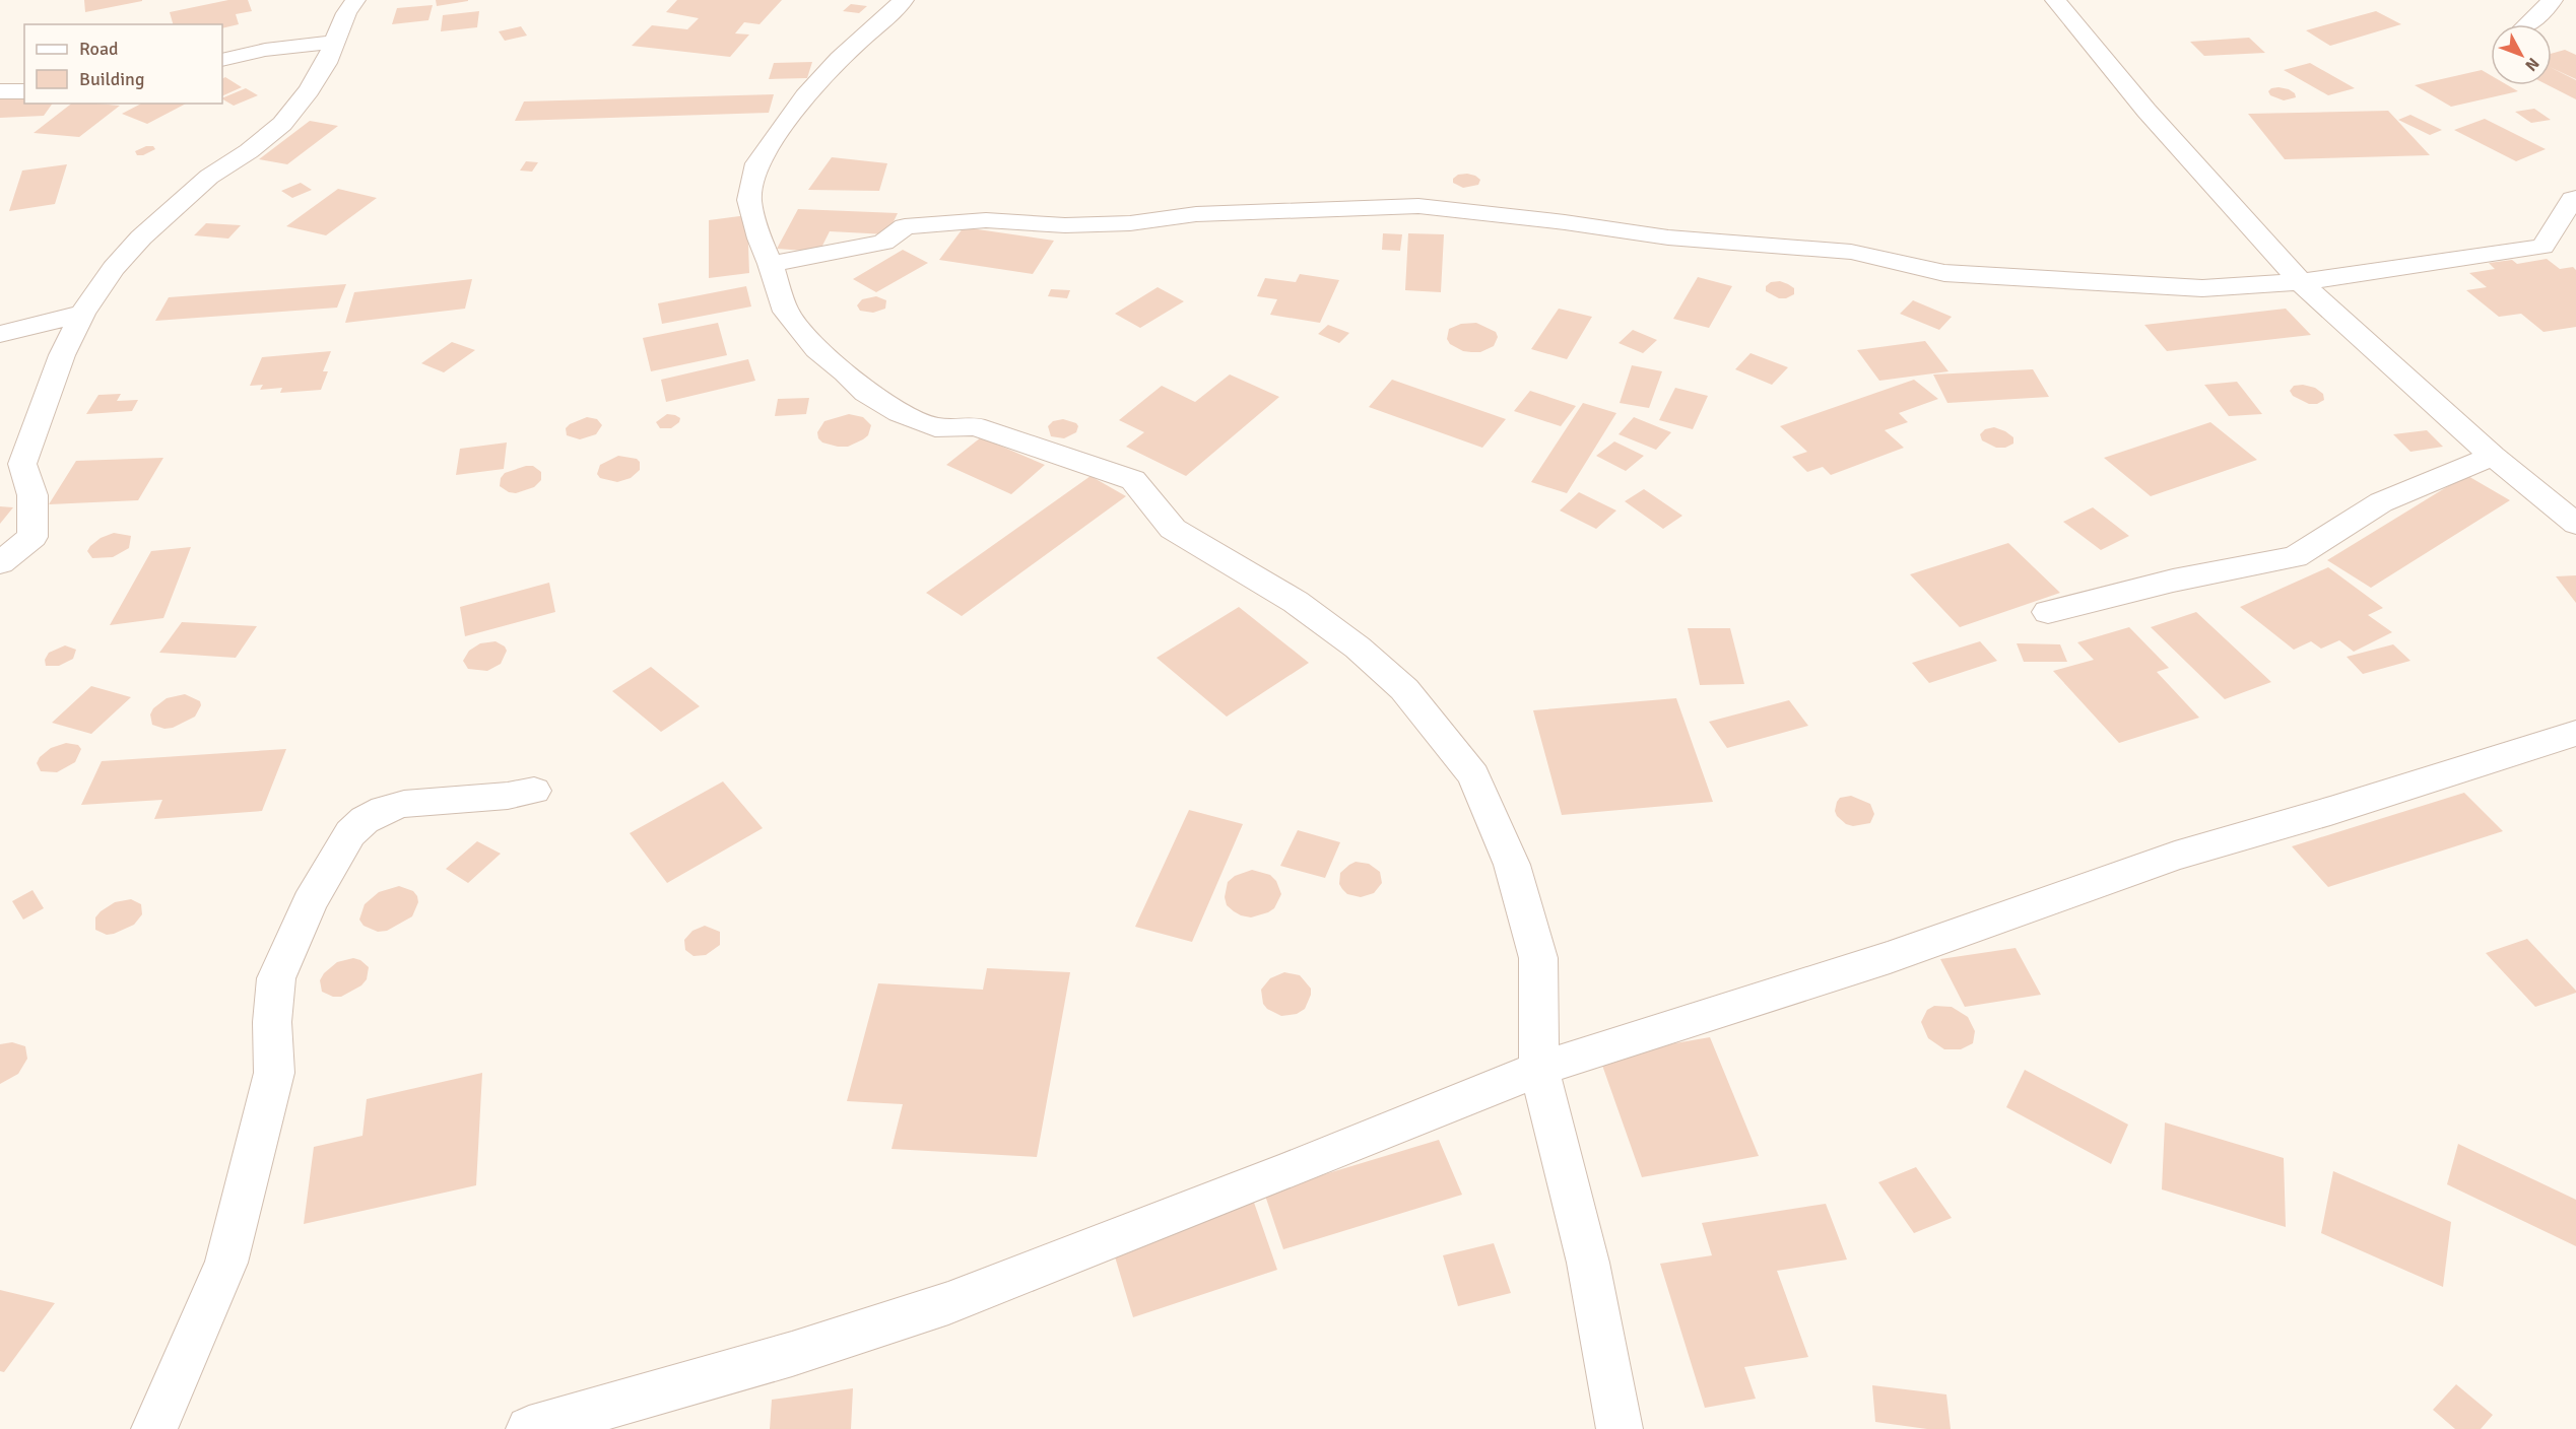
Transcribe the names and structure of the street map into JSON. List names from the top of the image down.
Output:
{
  "legend": ["Road", "Building"],
  "north": "bottom right"
}
